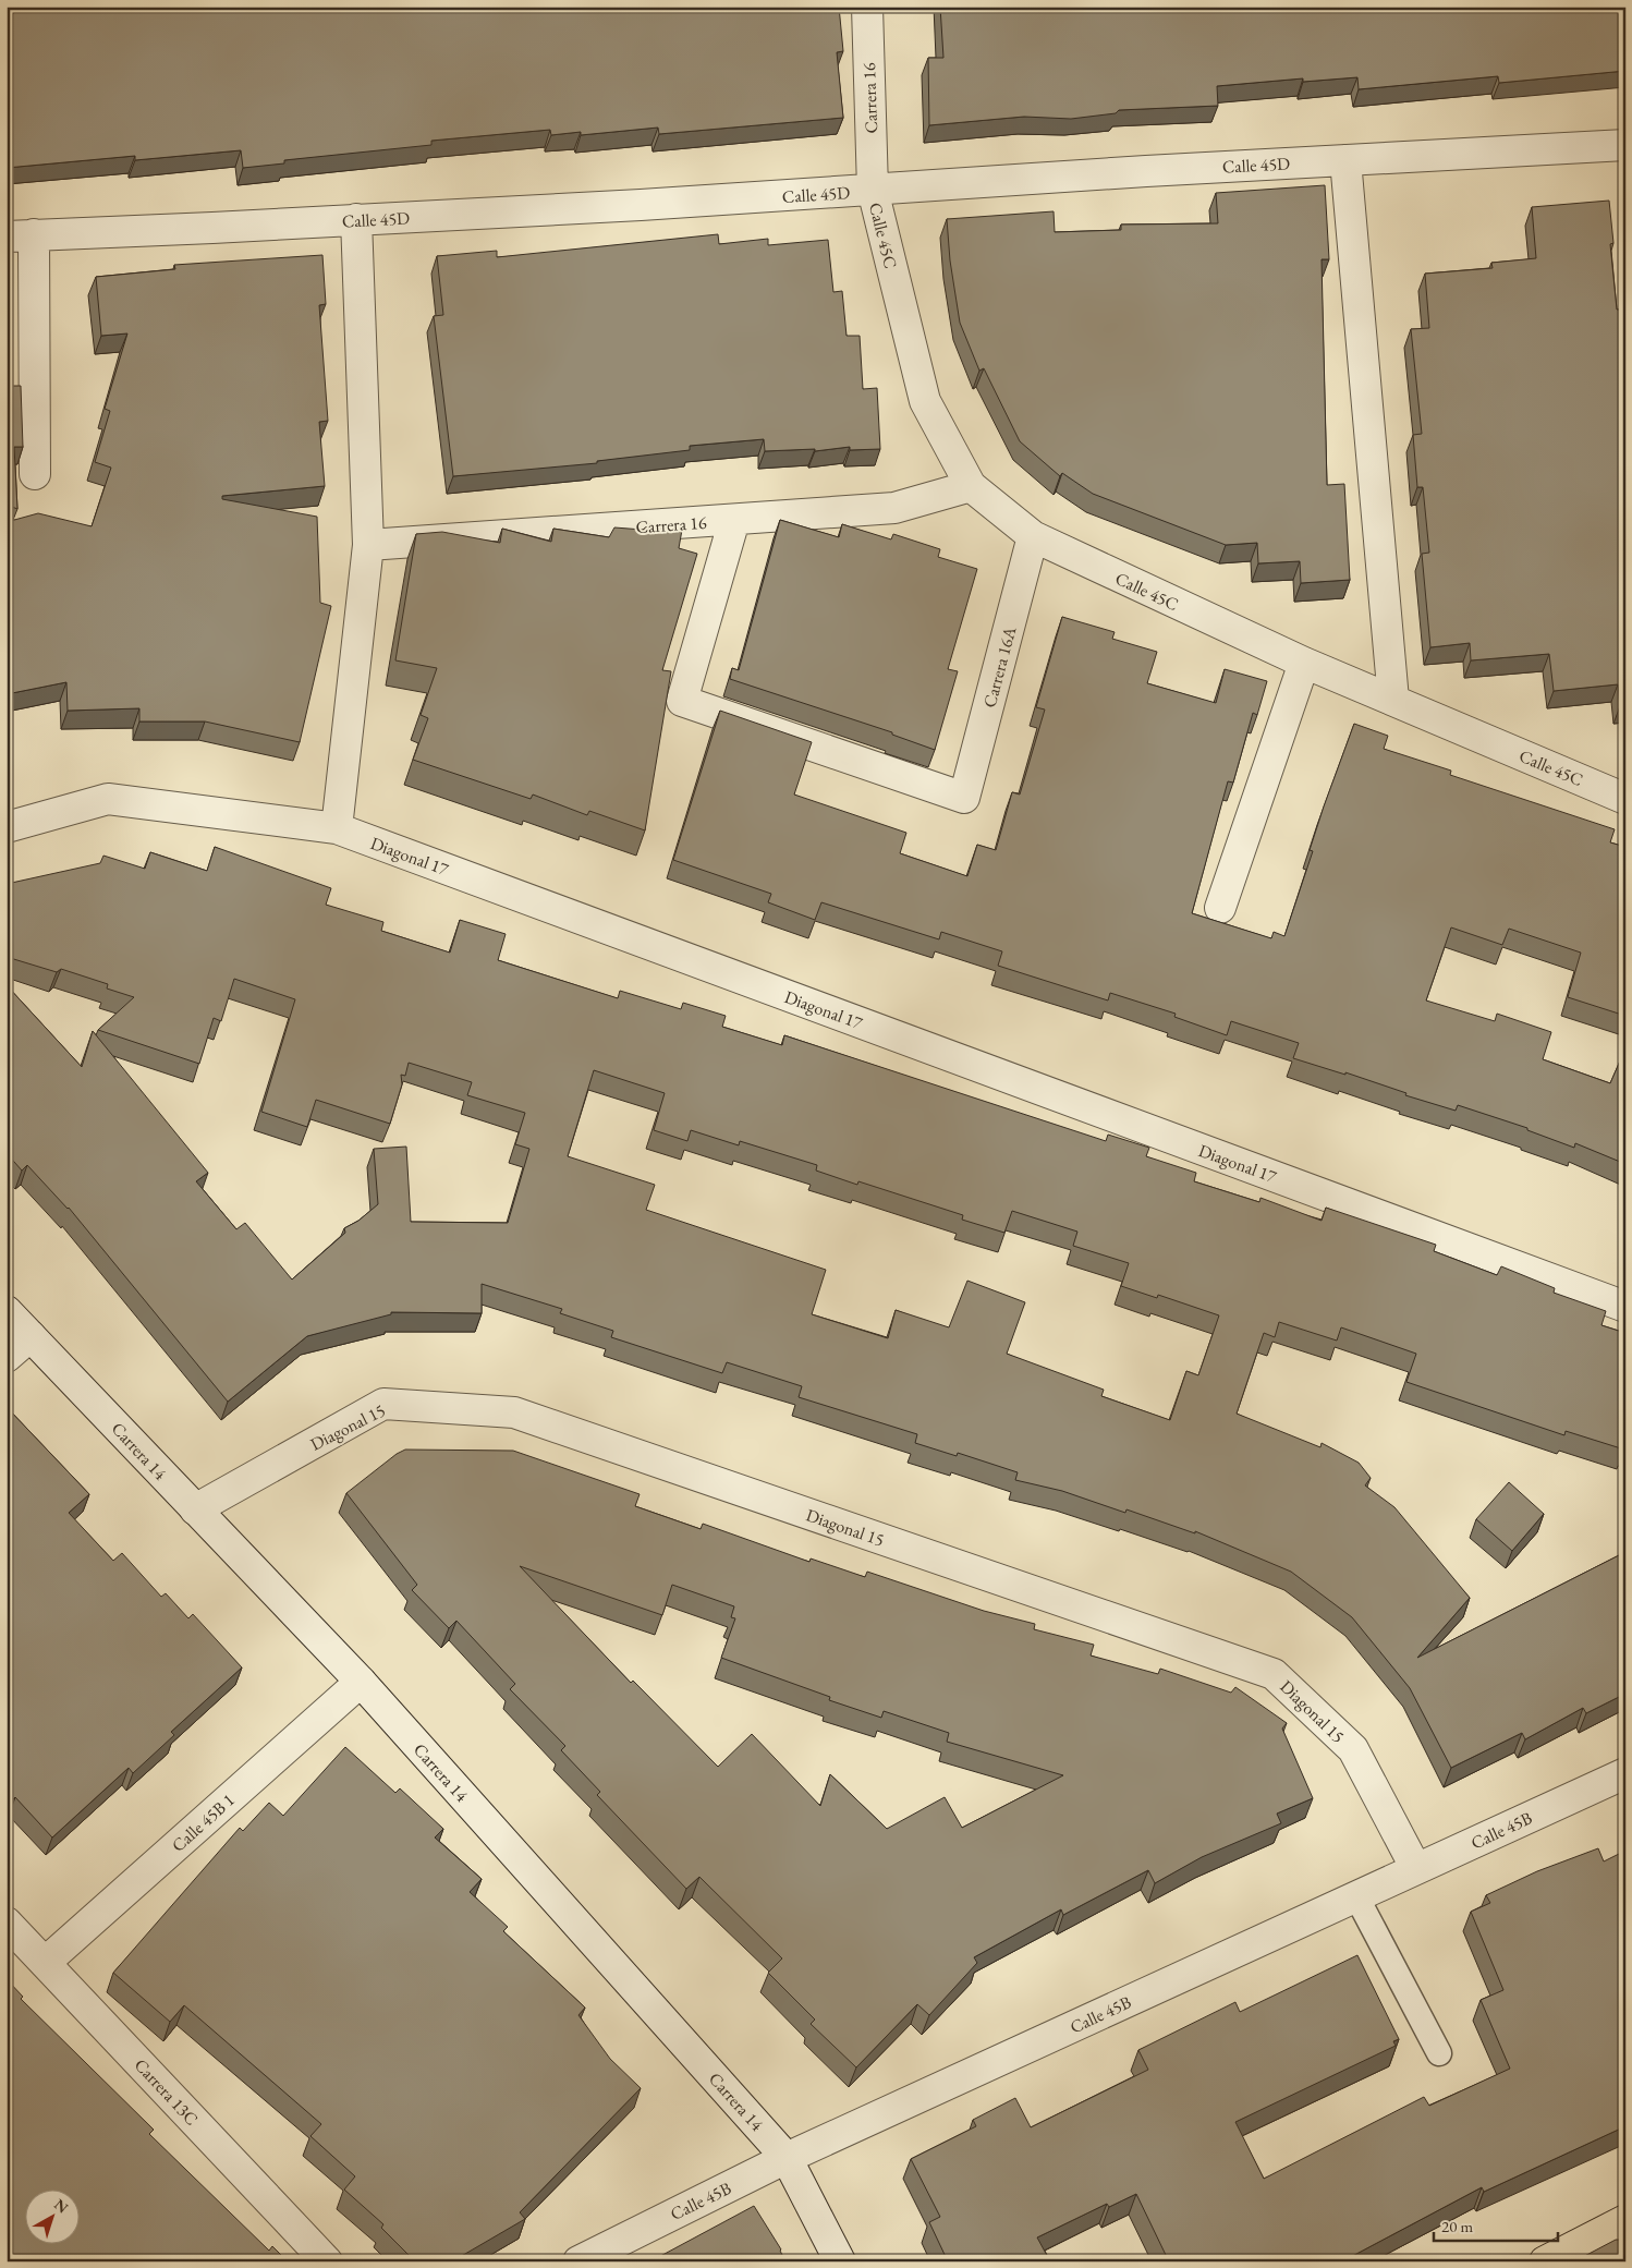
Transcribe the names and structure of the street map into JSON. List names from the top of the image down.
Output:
{
  "streets": {
    "street": [
      "Carrera 16",
      "Calle 45D",
      "Calle 45C",
      "Carrera 16A",
      "Diagonal 17",
      "Diagonal 15",
      "Carrera 14",
      "Calle 45B 1",
      "Calle 45B",
      "Carrera 13C"
    ]
  },
  "crossings": [
    ["Carrera 16", "Calle 45D"],
    ["Carrera 16", "Calle 45C"],
    ["Carrera 16", "Carrera 16A"],
    ["Calle 45D", "Calle 45C"],
    ["Calle 45C", "Carrera 16A"],
    ["Diagonal 15", "Carrera 14"],
    ["Diagonal 15", "Calle 45B"],
    ["Carrera 14", "Calle 45B 1"],
    ["Carrera 14", "Calle 45B"],
    ["Calle 45B 1", "Carrera 13C"]
  ],
  "scale_bar": "20 m",
  "north": "top right"
}
